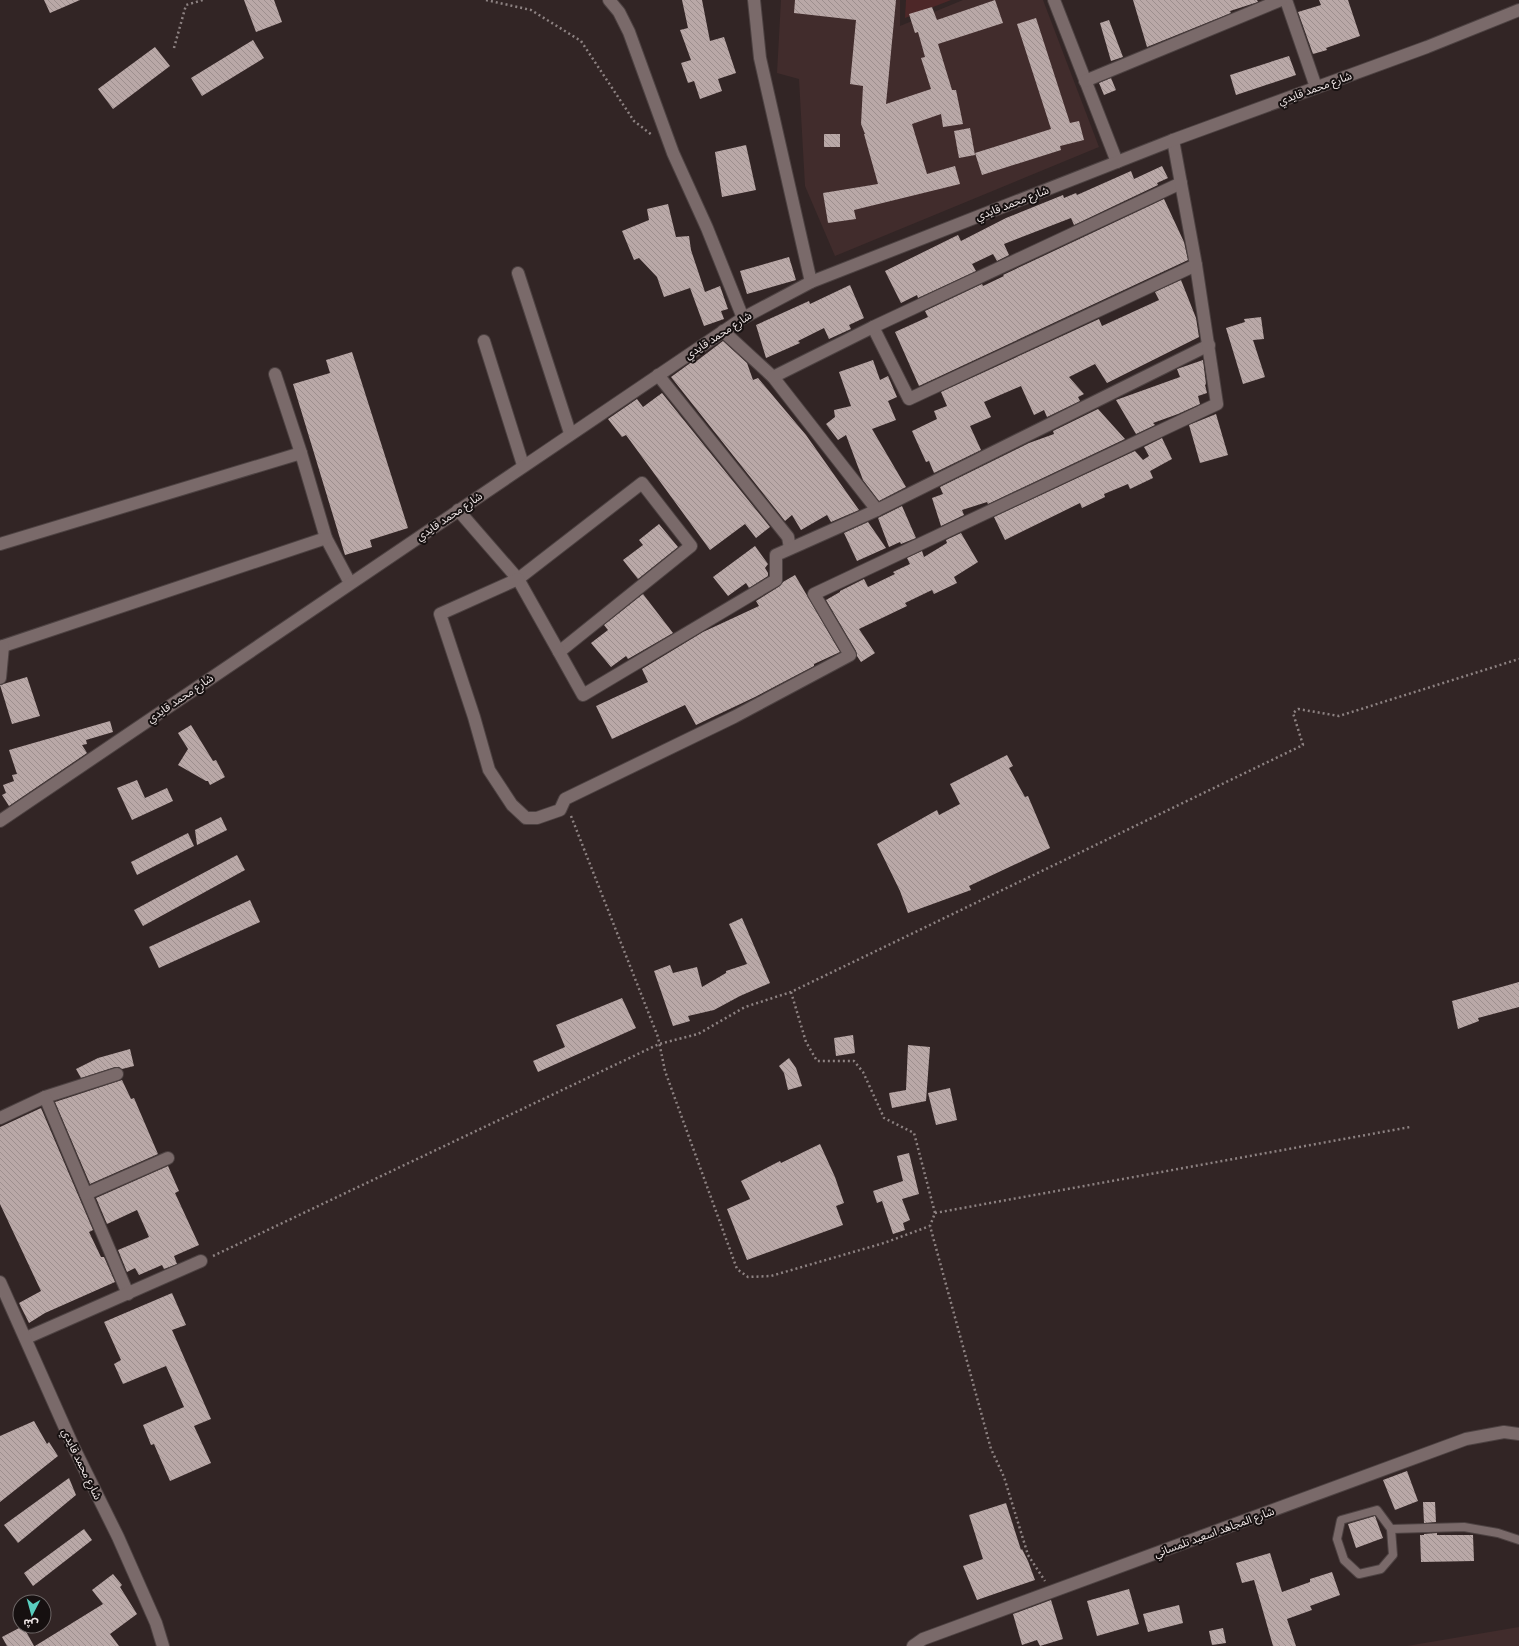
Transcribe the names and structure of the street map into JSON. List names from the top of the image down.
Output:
{
  "streets": {
    "street": ["شارع محمد قايدي", "شارع المجاهد اسعيد تلمساني"]
  },
  "north": "bottom"
}
